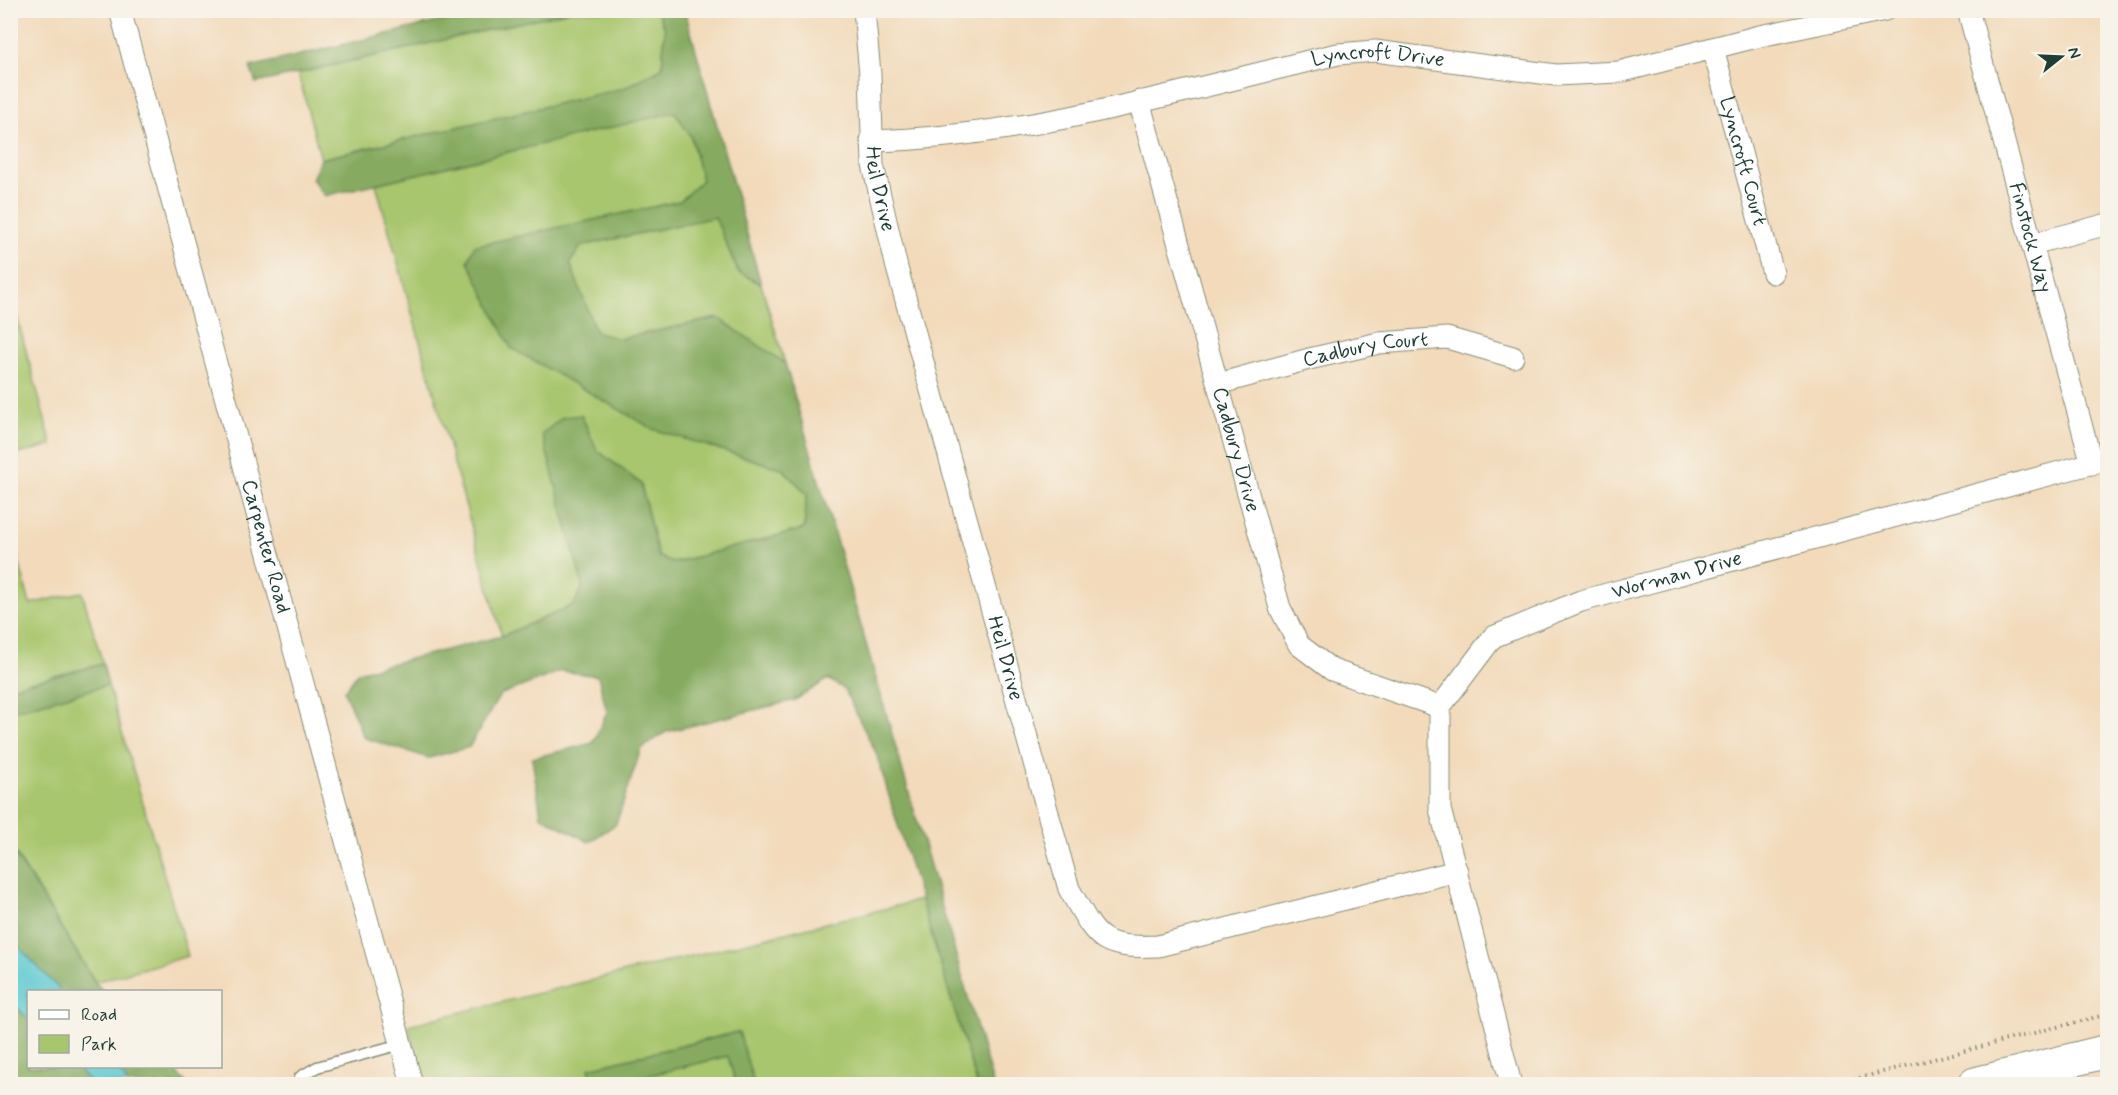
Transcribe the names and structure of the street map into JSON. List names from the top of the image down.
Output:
{
  "streets": {
    "street": [
      "Lyncroft Drive",
      "Lyncroft Court",
      "Heil Drive",
      "Finstock Way",
      "Cadbury Court",
      "Cadbury Drive",
      "Carpenter Road",
      "Worman Drive"
    ]
  },
  "crossings": [
    ["Lyncroft Drive", "Lyncroft Court"],
    ["Lyncroft Drive", "Heil Drive"],
    ["Lyncroft Drive", "Cadbury Drive"],
    ["Finstock Way", "Worman Drive"],
    ["Cadbury Court", "Cadbury Drive"],
    ["Cadbury Drive", "Worman Drive"]
  ],
  "legend": ["Road", "Park"],
  "north": "right"
}
